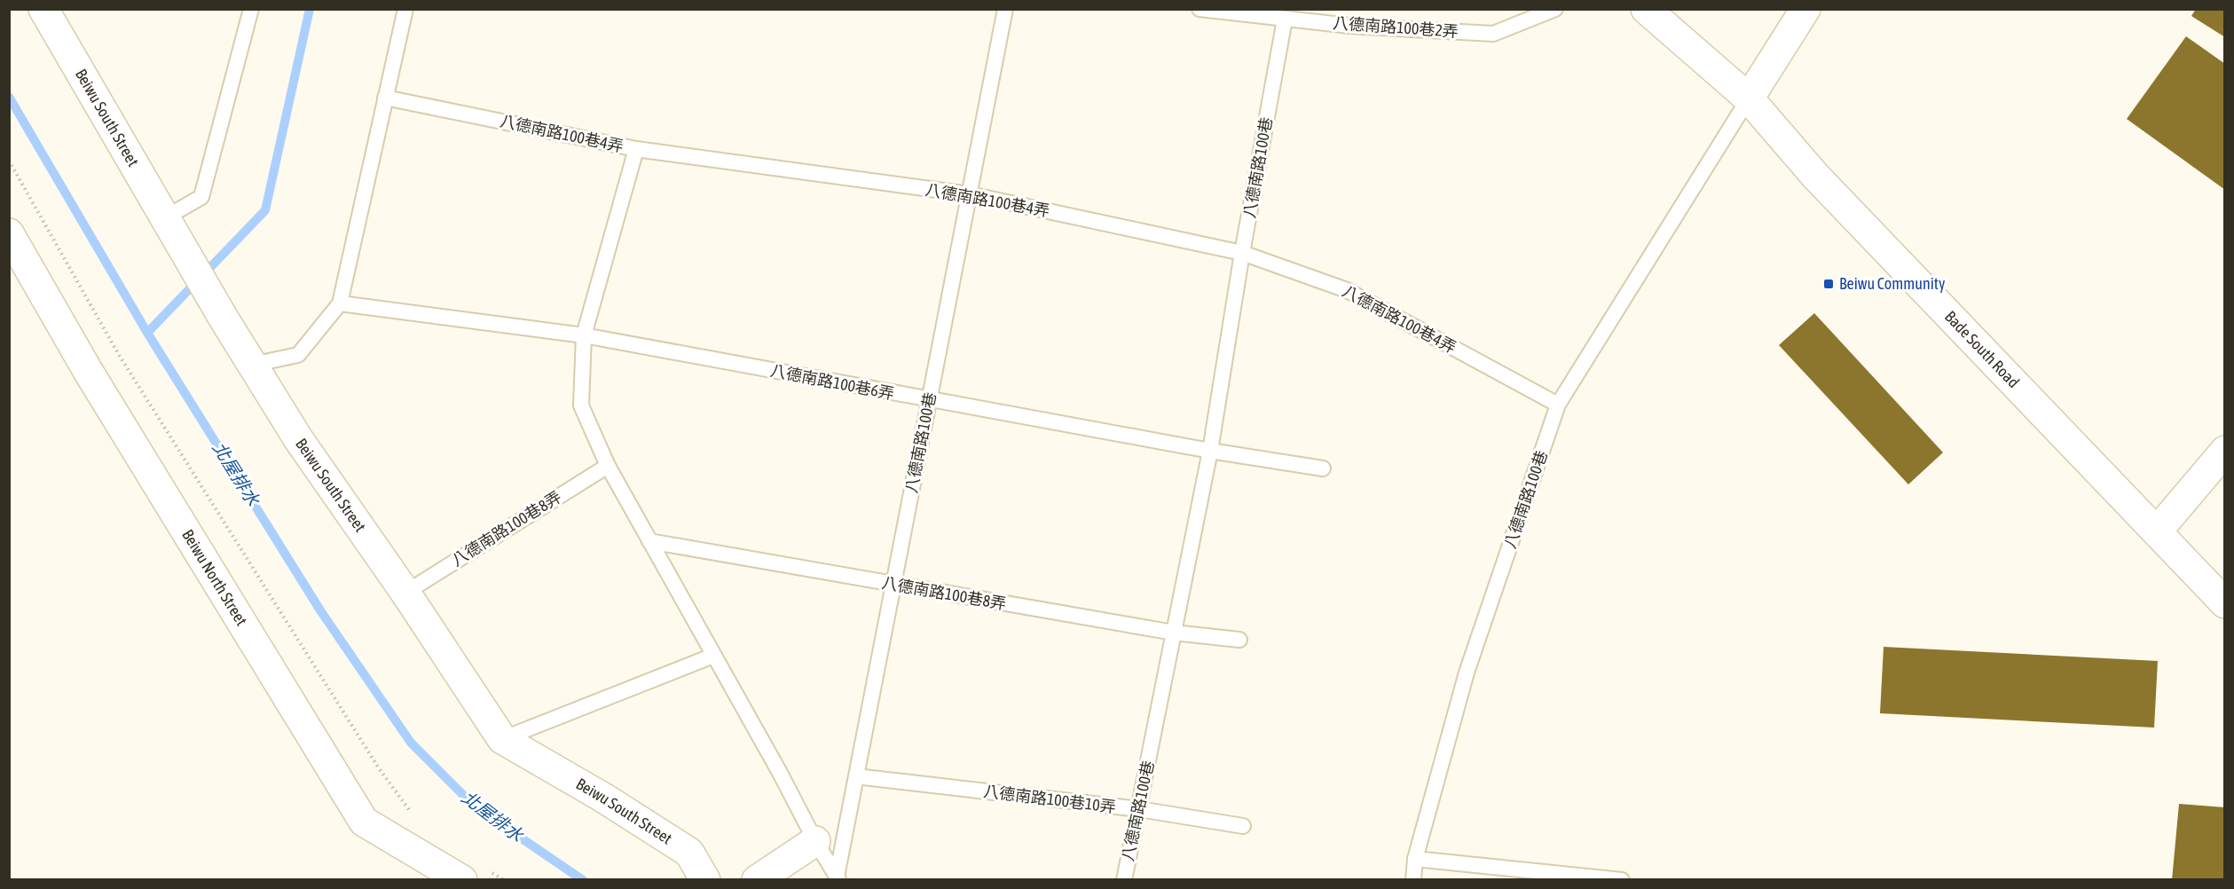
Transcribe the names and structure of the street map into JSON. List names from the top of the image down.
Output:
{
  "streets": {
    "street": ["Beiwu South Street", "Bade South Road", "Beiwu North Street"],
    "lane": [
      "八德南路100巷2弄",
      "八德南路100巷4弄",
      "八德南路100巷",
      "八德南路100巷6弄",
      "八德南路100巷8弄",
      "八德南路100巷10弄"
    ]
  },
  "crossings": [
    ["八德南路100巷2弄", "八德南路100巷"],
    ["Beiwu South Street", "八德南路100巷8弄"],
    ["八德南路100巷4弄", "八德南路100巷"],
    ["八德南路100巷", "Bade South Road"],
    ["八德南路100巷", "八德南路100巷6弄"],
    ["八德南路100巷", "八德南路100巷8弄"],
    ["八德南路100巷", "八德南路100巷10弄"]
  ],
  "water": ["北屋排水"],
  "places": {
    "transit": ["Beiwu Community"]
  }
}
